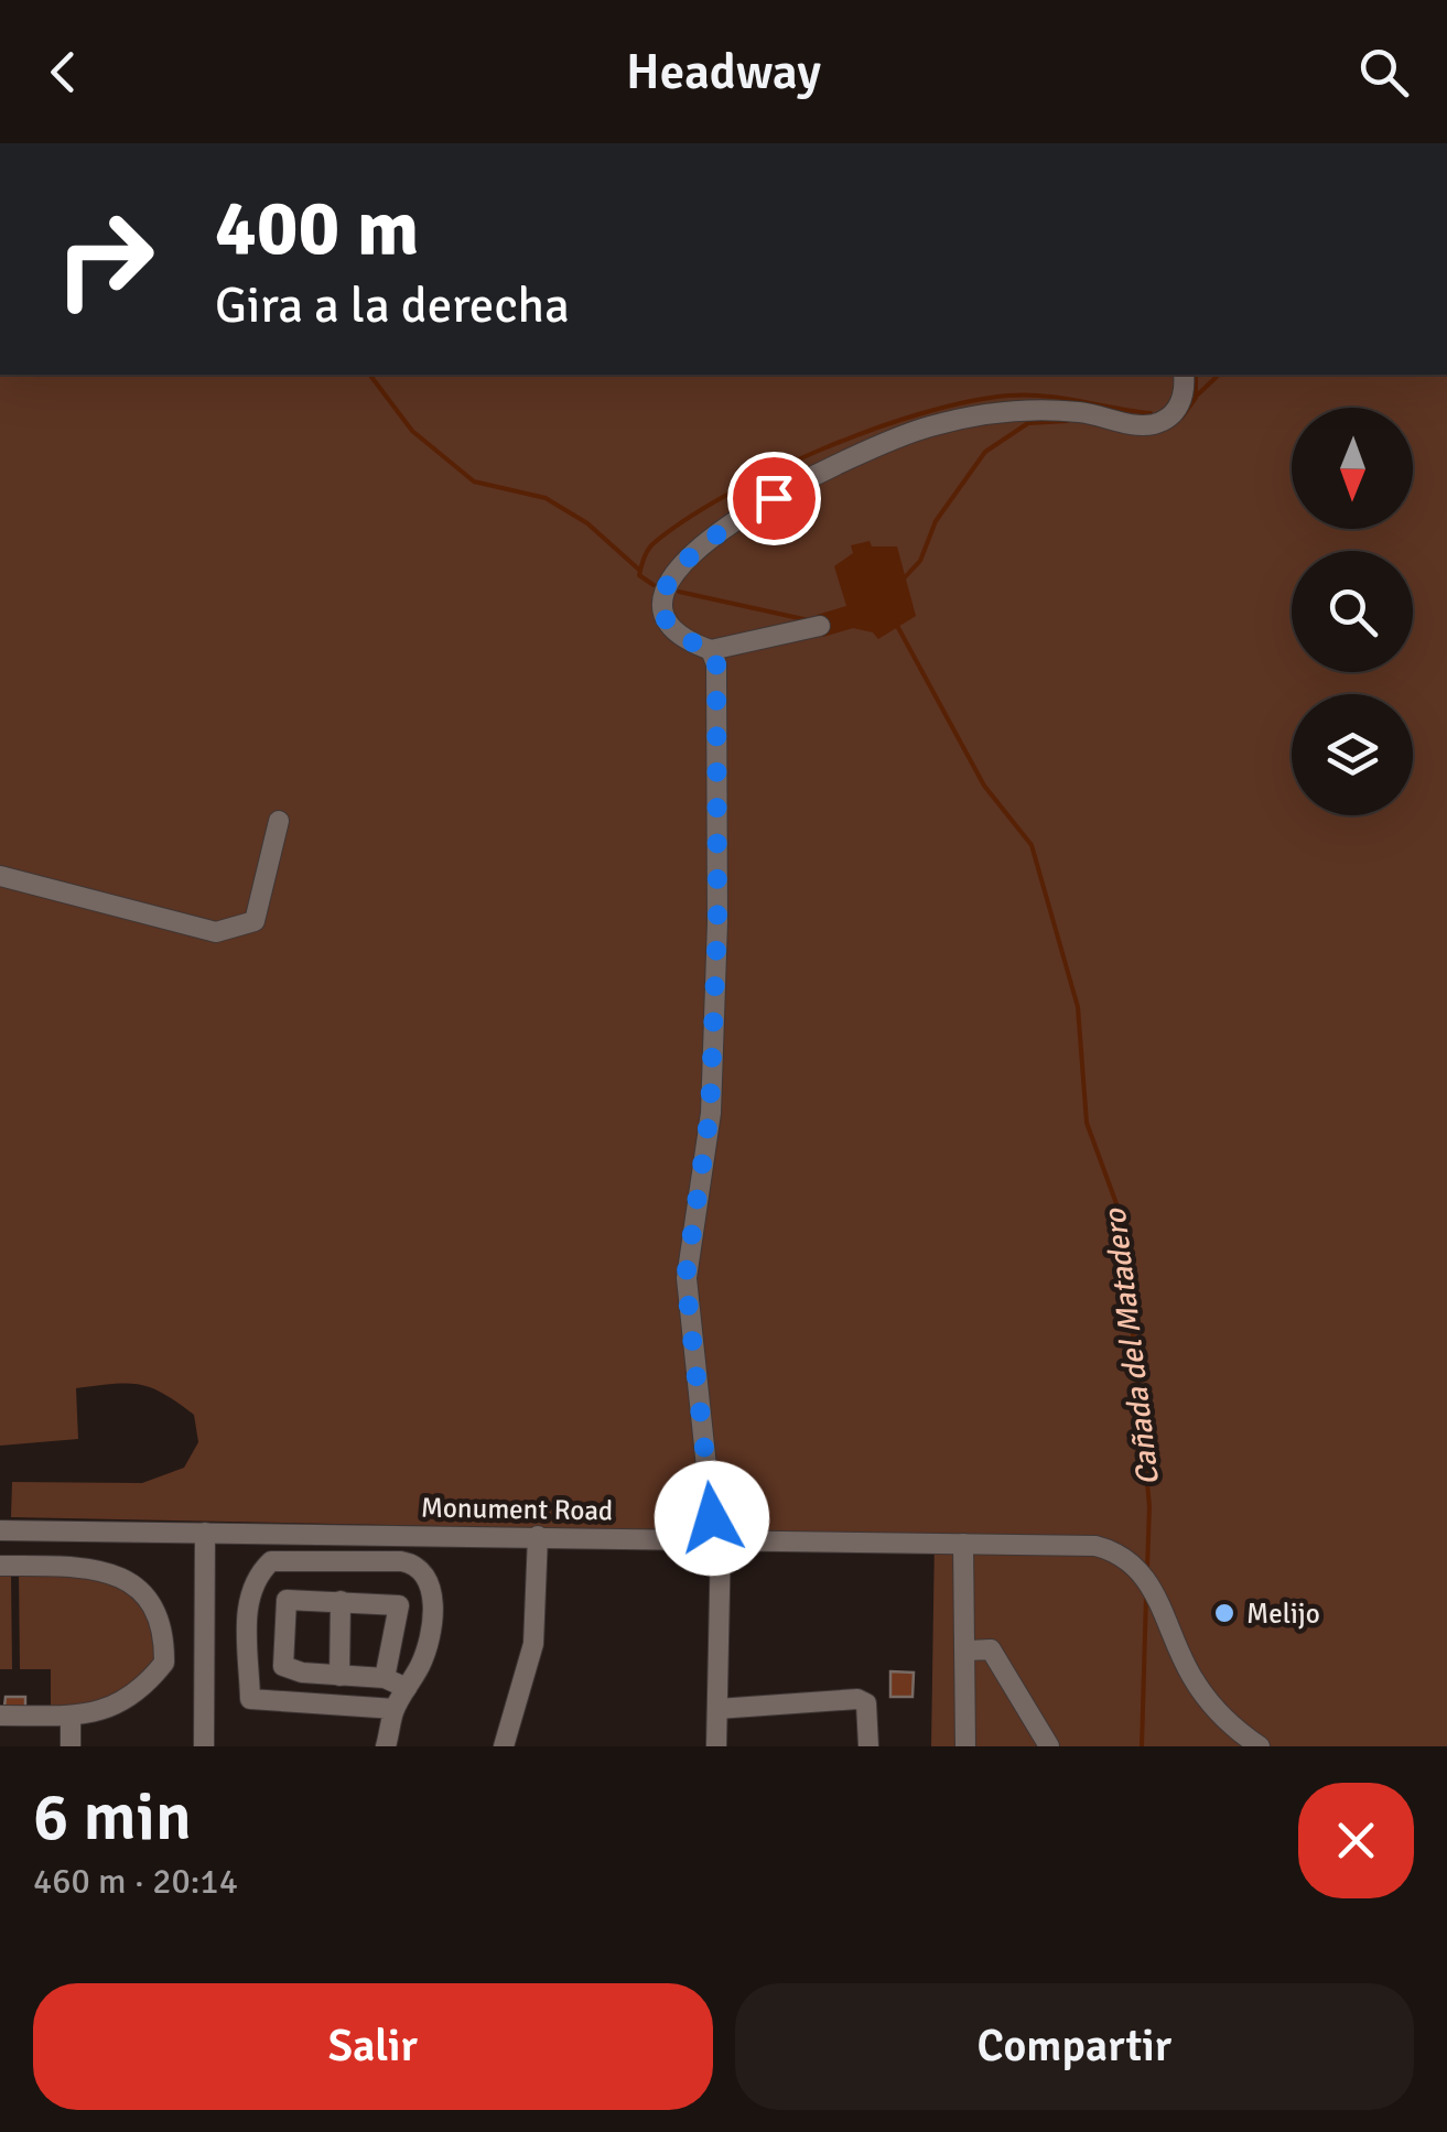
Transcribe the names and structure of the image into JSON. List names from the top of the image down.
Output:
{
  "streets": {
    "street": ["Monument Road"]
  },
  "water": ["Cañada del Matadero"],
  "places": ["Melijo"],
  "north": "bottom",
  "page": {
    "header": "Headway",
    "turn": ["400 m", "Gira a la derecha"],
    "heading": ["6 min", "460 m · 20:14"],
    "buttons": ["Salir", "Compartir"]
  }
}
